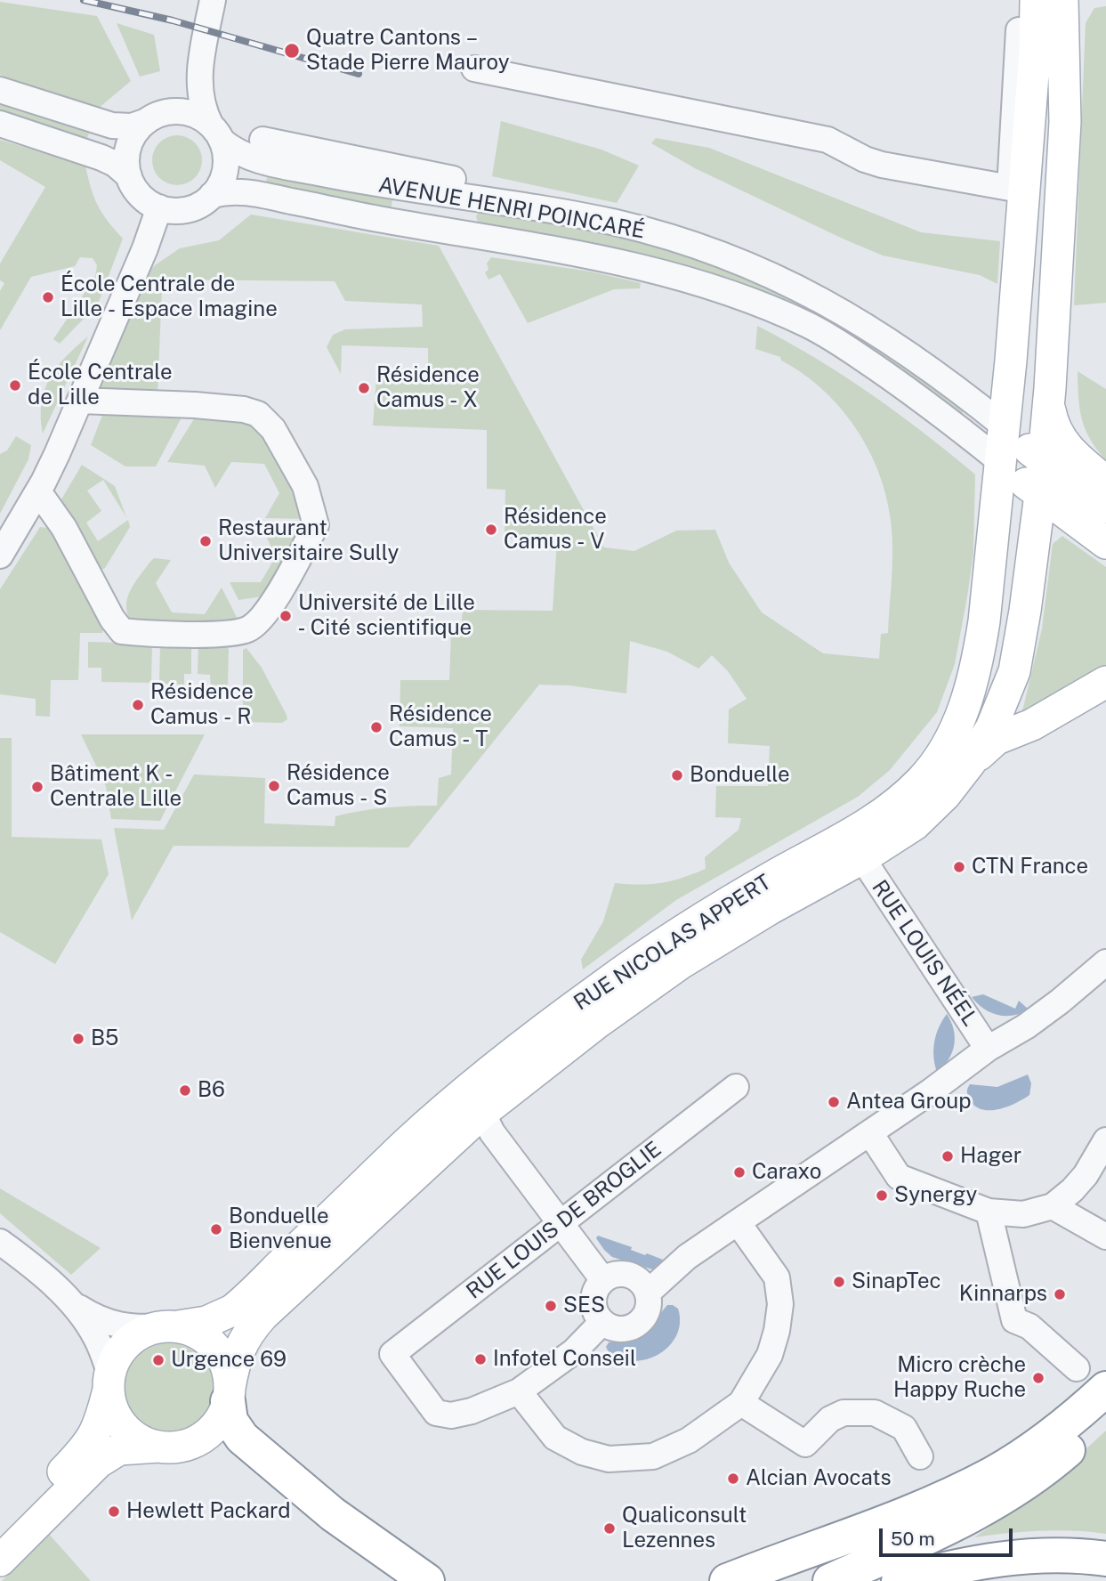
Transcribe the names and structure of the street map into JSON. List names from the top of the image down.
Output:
{
  "streets": {
    "main road": ["RUE NICOLAS APPERT"],
    "street": ["AVENUE HENRI POINCARÉ", "RUE LOUIS NÉEL", "RUE LOUIS DE BROGLIE"]
  },
  "crossings": [
    ["AVENUE HENRI POINCARÉ", "RUE NICOLAS APPERT"],
    ["RUE NICOLAS APPERT", "RUE LOUIS NÉEL"]
  ],
  "places": [
    "Quatre Cantons – Stade Pierre Mauroy",
    "École Centrale de Lille - Espace Imagine",
    "École Centrale de Lille",
    "Résidence Camus - X",
    "Résidence Camus - V",
    "Restaurant Universitaire Sully",
    "Université de Lille ‐ Cité scientifique",
    "Résidence Camus - R",
    "Résidence Camus - T",
    "Bonduelle",
    "Résidence Camus - S",
    "Bâtiment K - Centrale Lille",
    "CTN France",
    "B5",
    "B6",
    "Antea Group",
    "Hager",
    "Caraxo",
    "Synergy",
    "Bonduelle Bienvenue",
    "SinapTec",
    "Kinnarps",
    "SES",
    "Infotel Conseil",
    "Urgence 69",
    "Micro crèche Happy Ruche",
    "Alcian Avocats",
    "Hewlett Packard",
    "Qualiconsult Lezennes"
  ],
  "scale_bar": "50 m"
}
